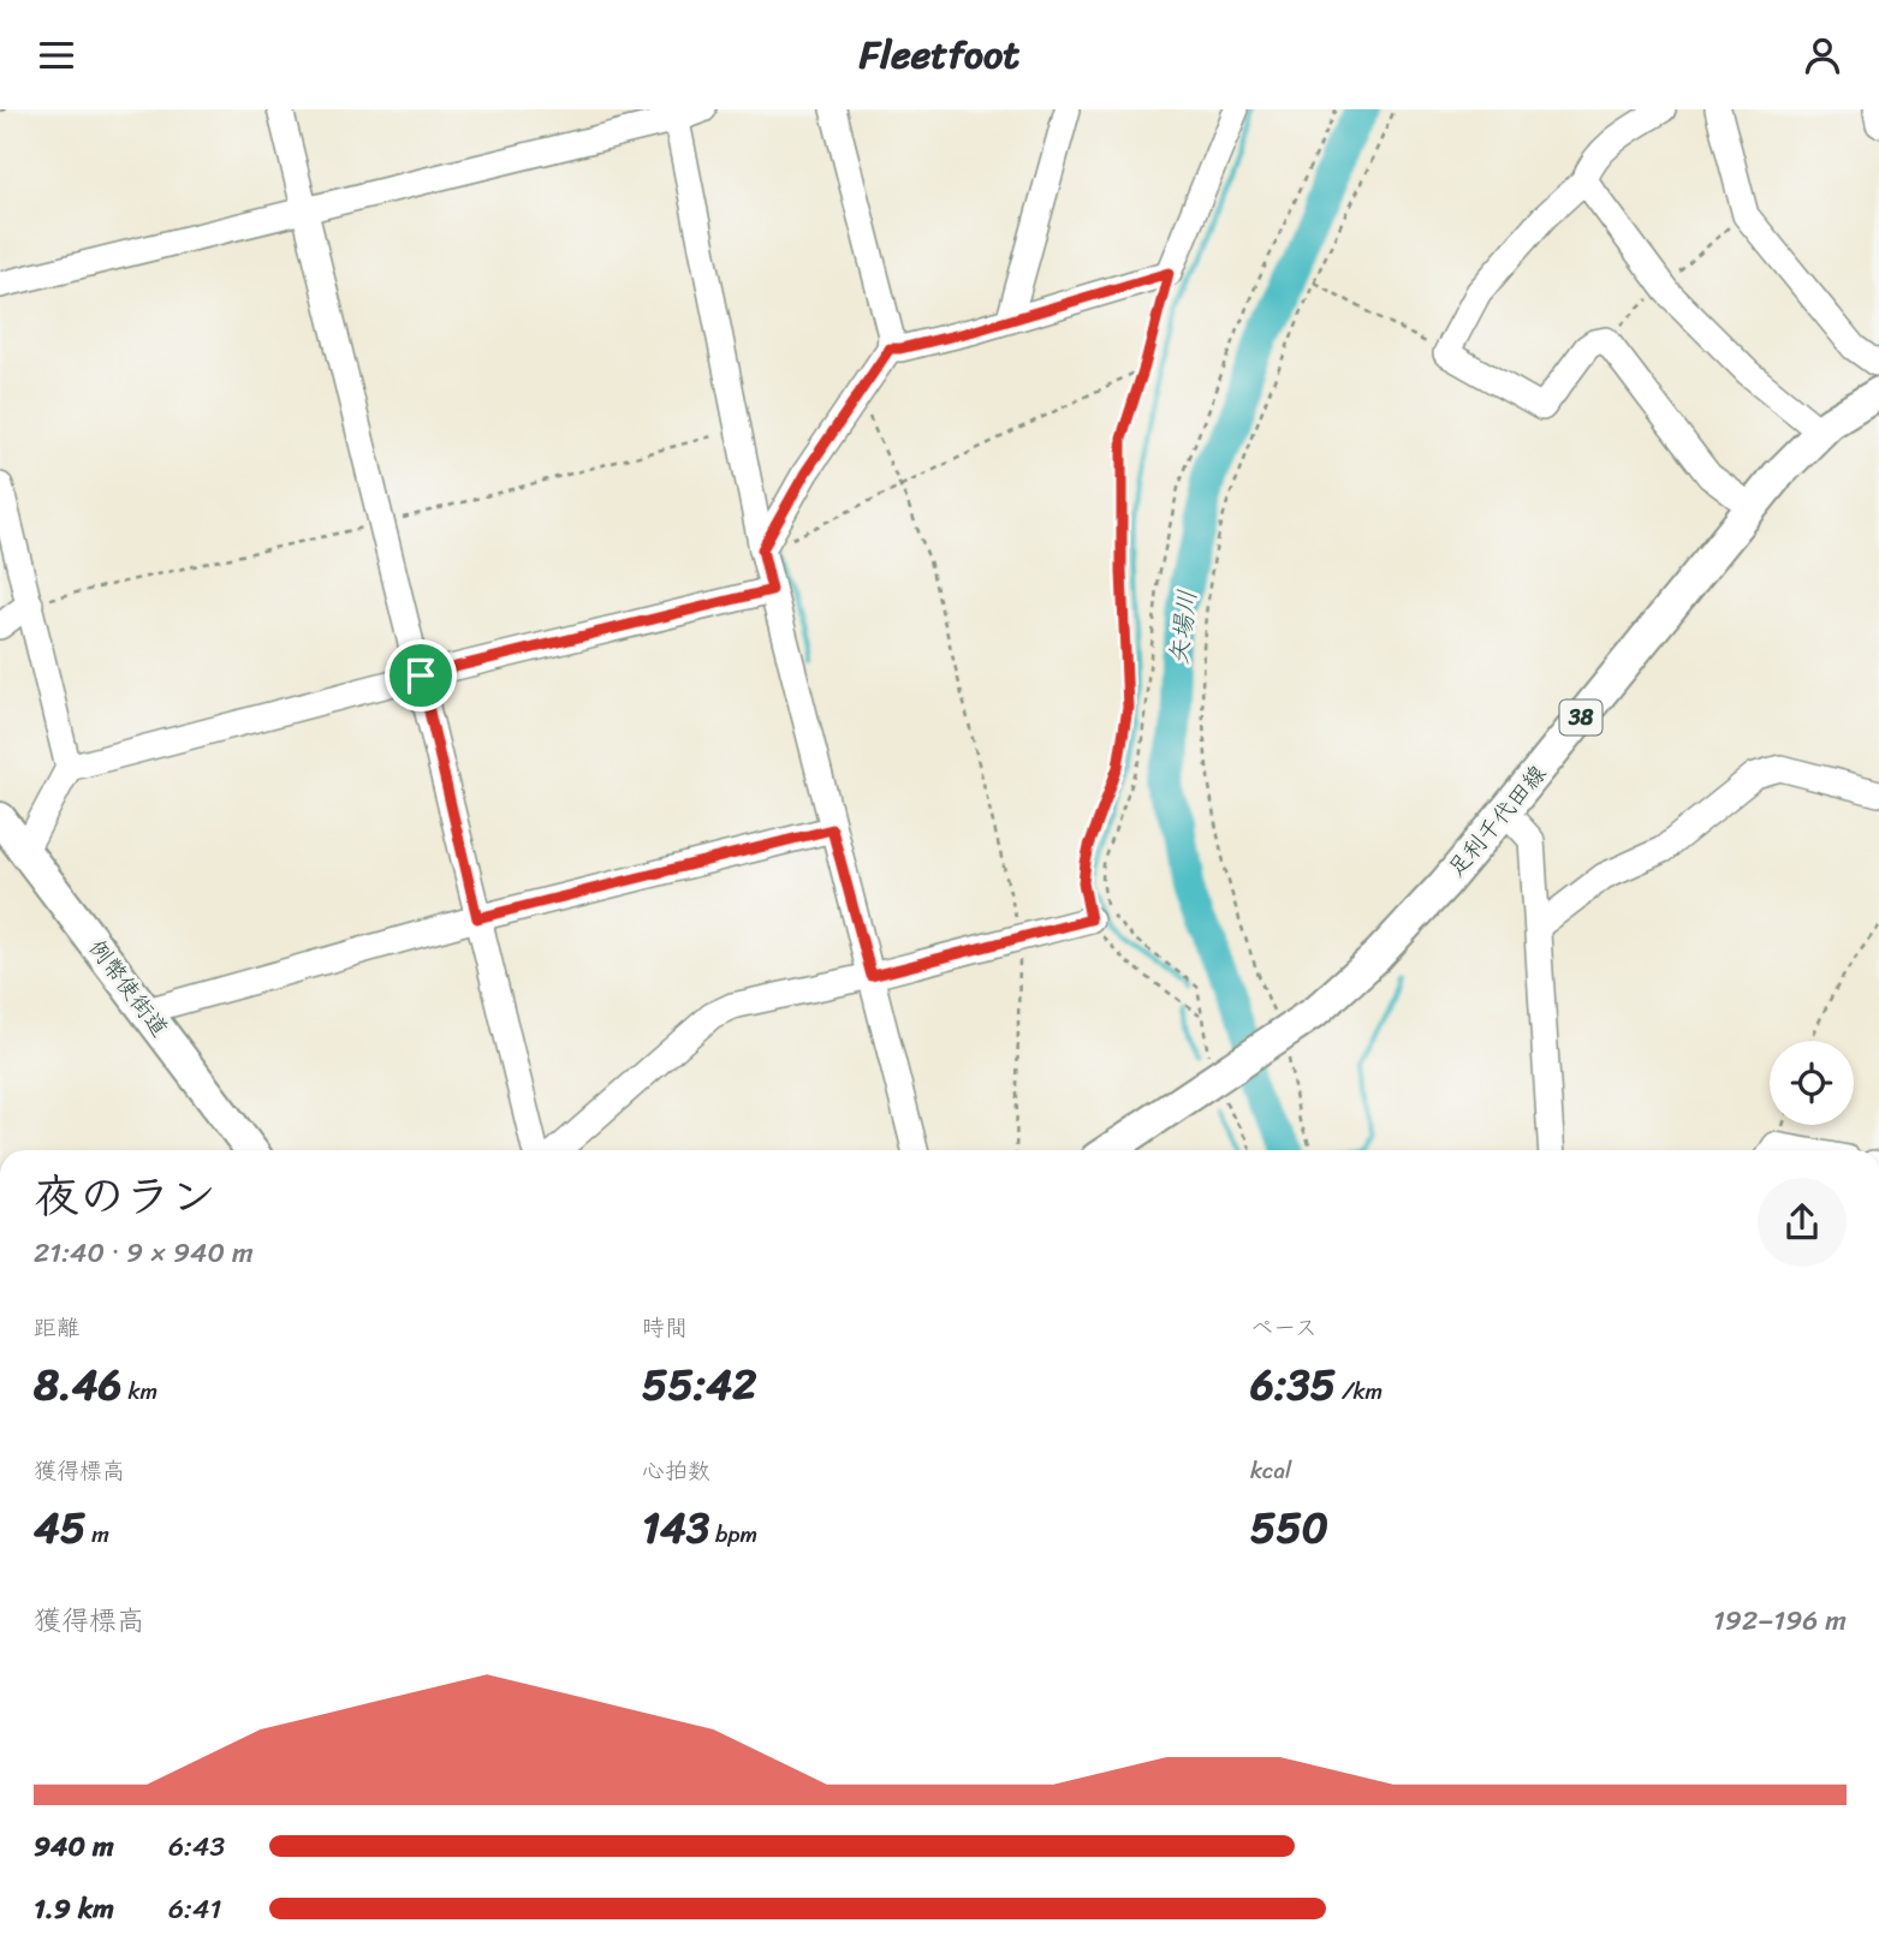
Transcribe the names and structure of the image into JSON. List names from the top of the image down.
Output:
{
  "streets": {
    "main road": ["38", "足利千代田線", "例幣使街道"]
  },
  "water": ["矢場川"],
  "page": {
    "header": "Fleetfoot",
    "heading": ["夜のラン", "21:40 · 9 × 940 m"],
    "stats": [
      ["距離", "8.46 km"],
      ["時間", "55:42"],
      ["ペース", "6:35 /km"],
      ["獲得標高", "45 m"],
      ["心拍数", "143 bpm"],
      ["kcal", "550"]
    ],
    "chart": ["獲得標高", "192–196 m"],
    "list": [
      {
        "name": "940 m",
        "note": "6:43"
      },
      {
        "name": "1.9 km",
        "note": "6:41"
      }
    ]
  }
}
